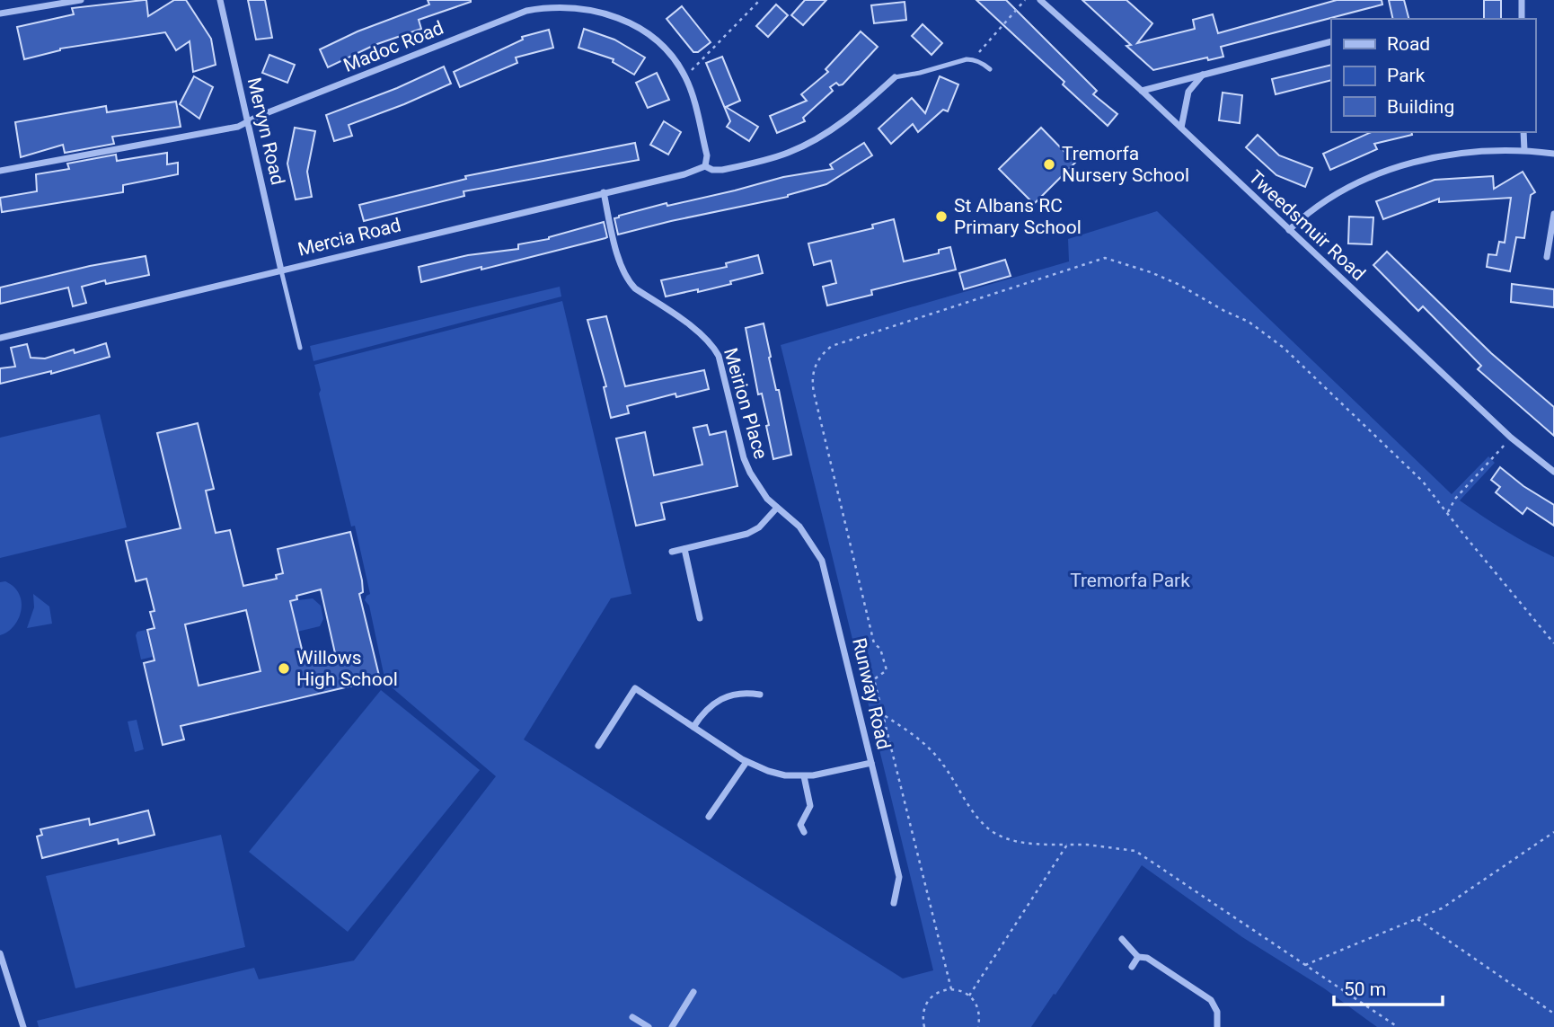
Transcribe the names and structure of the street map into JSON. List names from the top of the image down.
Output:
{
  "streets": {
    "street": [
      "Madoc Road",
      "Mervyn Road",
      "Tweedsmuir Road",
      "Mercia Road",
      "Meirion Place",
      "Runway Road"
    ]
  },
  "crossings": [
    ["Madoc Road", "Mervyn Road"],
    ["Madoc Road", "Mercia Road"],
    ["Mervyn Road", "Mercia Road"],
    ["Mercia Road", "Meirion Place"],
    ["Meirion Place", "Runway Road"]
  ],
  "parks": ["Tremorfa Park"],
  "places": ["Tremorfa Nursery School", "St Albans RC Primary School", "Willows High School"],
  "legend": ["Road", "Park", "Building"],
  "scale_bar": "50 m"
}
